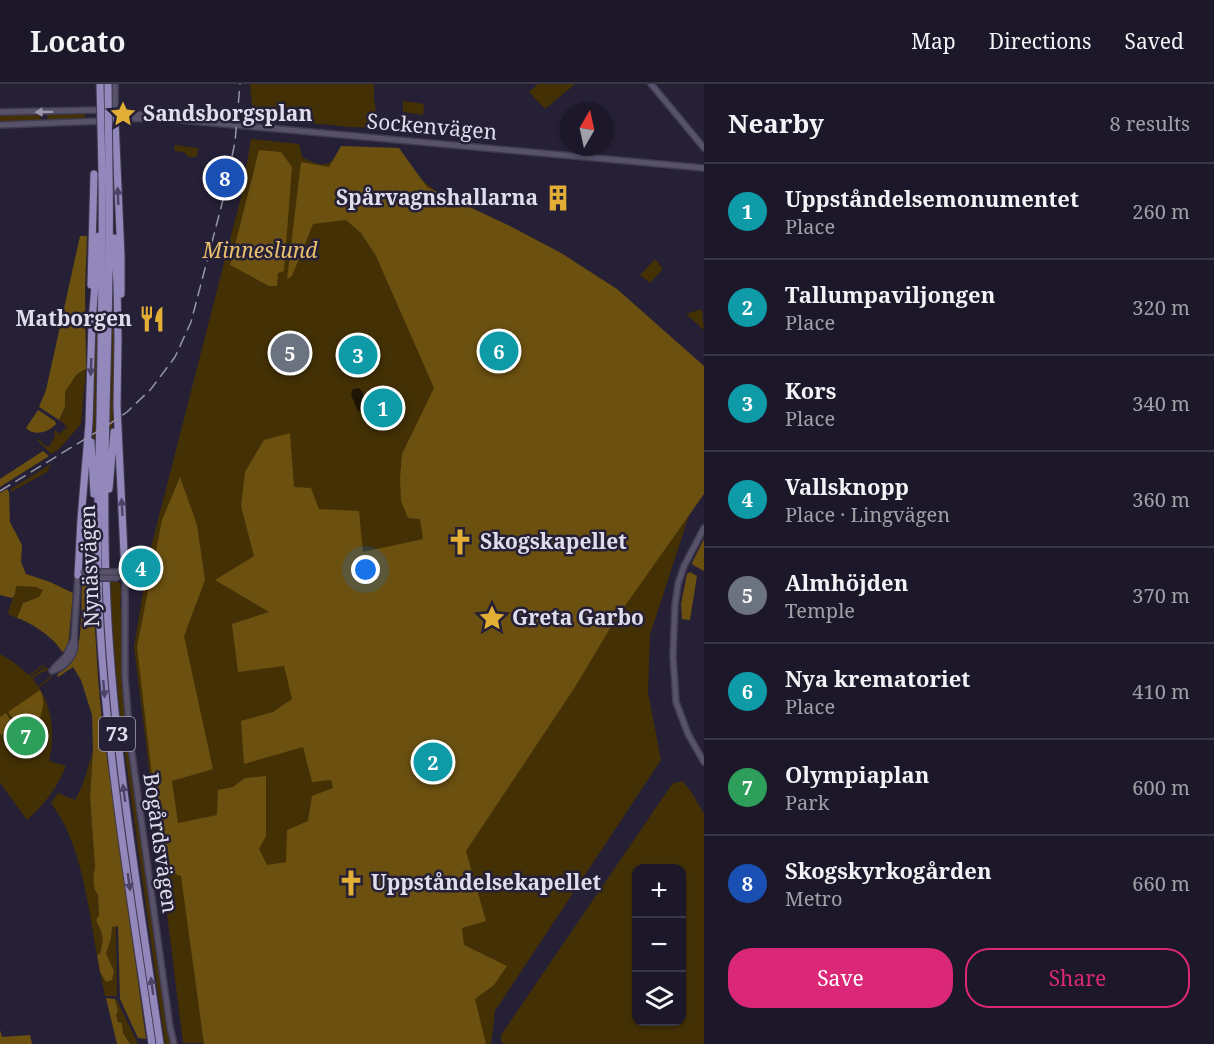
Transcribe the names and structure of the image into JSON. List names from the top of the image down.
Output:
{
  "streets": {
    "highway": ["Nynäsvägen", "73"],
    "street": ["Sockenvägen", "Bogårdsvägen"]
  },
  "parks": ["Minneslund"],
  "places": {
    "place": ["Sandsborgsplan", "Greta Garbo"],
    "building": ["Spårvagnshallarna"],
    "restaurant": ["Matborgen"],
    "church": ["Skogskapellet", "Uppståndelsekapellet"]
  },
  "north": "top",
  "page": {
    "header": "Locato",
    "nav": ["Map", "Directions", "Saved"],
    "heading": ["Nearby", "8 results"],
    "pins": [
      "8",
      "6",
      "5",
      "3",
      "1",
      "4",
      "7",
      "2"
    ],
    "list": [
      {
        "mark": "1",
        "name": "Uppståndelsemonumentet",
        "note": "Place",
        "value": "260 m"
      },
      {
        "mark": "2",
        "name": "Tallumpaviljongen",
        "note": "Place",
        "value": "320 m"
      },
      {
        "mark": "3",
        "name": "Kors",
        "note": "Place",
        "value": "340 m"
      },
      {
        "mark": "4",
        "name": "Vallsknopp",
        "note": "Place · Lingvägen",
        "value": "360 m"
      },
      {
        "mark": "5",
        "name": "Almhöjden",
        "note": "Temple",
        "value": "370 m"
      },
      {
        "mark": "6",
        "name": "Nya krematoriet",
        "note": "Place",
        "value": "410 m"
      },
      {
        "mark": "7",
        "name": "Olympiaplan",
        "note": "Park",
        "value": "600 m"
      },
      {
        "mark": "8",
        "name": "Skogskyrkogården",
        "note": "Metro",
        "value": "660 m"
      }
    ],
    "map_buttons": ["+", "−"],
    "buttons": ["Save", "Share"]
  }
}
